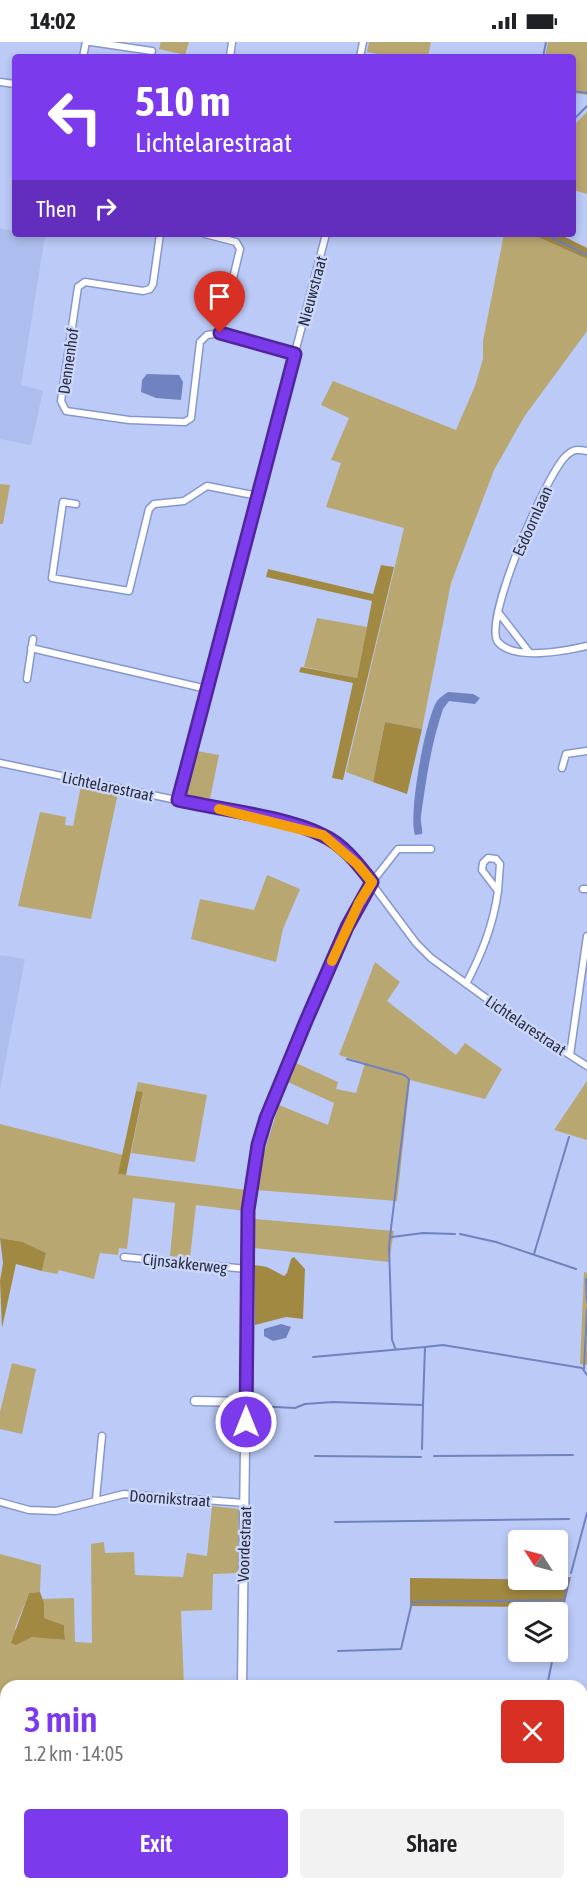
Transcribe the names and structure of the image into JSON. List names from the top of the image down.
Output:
{
  "streets": {
    "street": [
      "Nieuwstraat",
      "Dennenhof",
      "Esdoornlaan",
      "Lichtelarestraat",
      "Cijnsakkerweg",
      "Doornikstraat",
      "Voordestraat"
    ]
  },
  "crossings": [
    ["Nieuwstraat", "Lichtelarestraat"],
    ["Lichtelarestraat", "Voordestraat"],
    ["Cijnsakkerweg", "Voordestraat"],
    ["Doornikstraat", "Voordestraat"]
  ],
  "north": "top left",
  "page": {
    "status": "14:02",
    "turn": ["510 m", "Lichtelarestraat"],
    "then": "Then",
    "heading": ["3 min", "1.2 km · 14:05"],
    "buttons": ["Exit", "Share"]
  }
}
